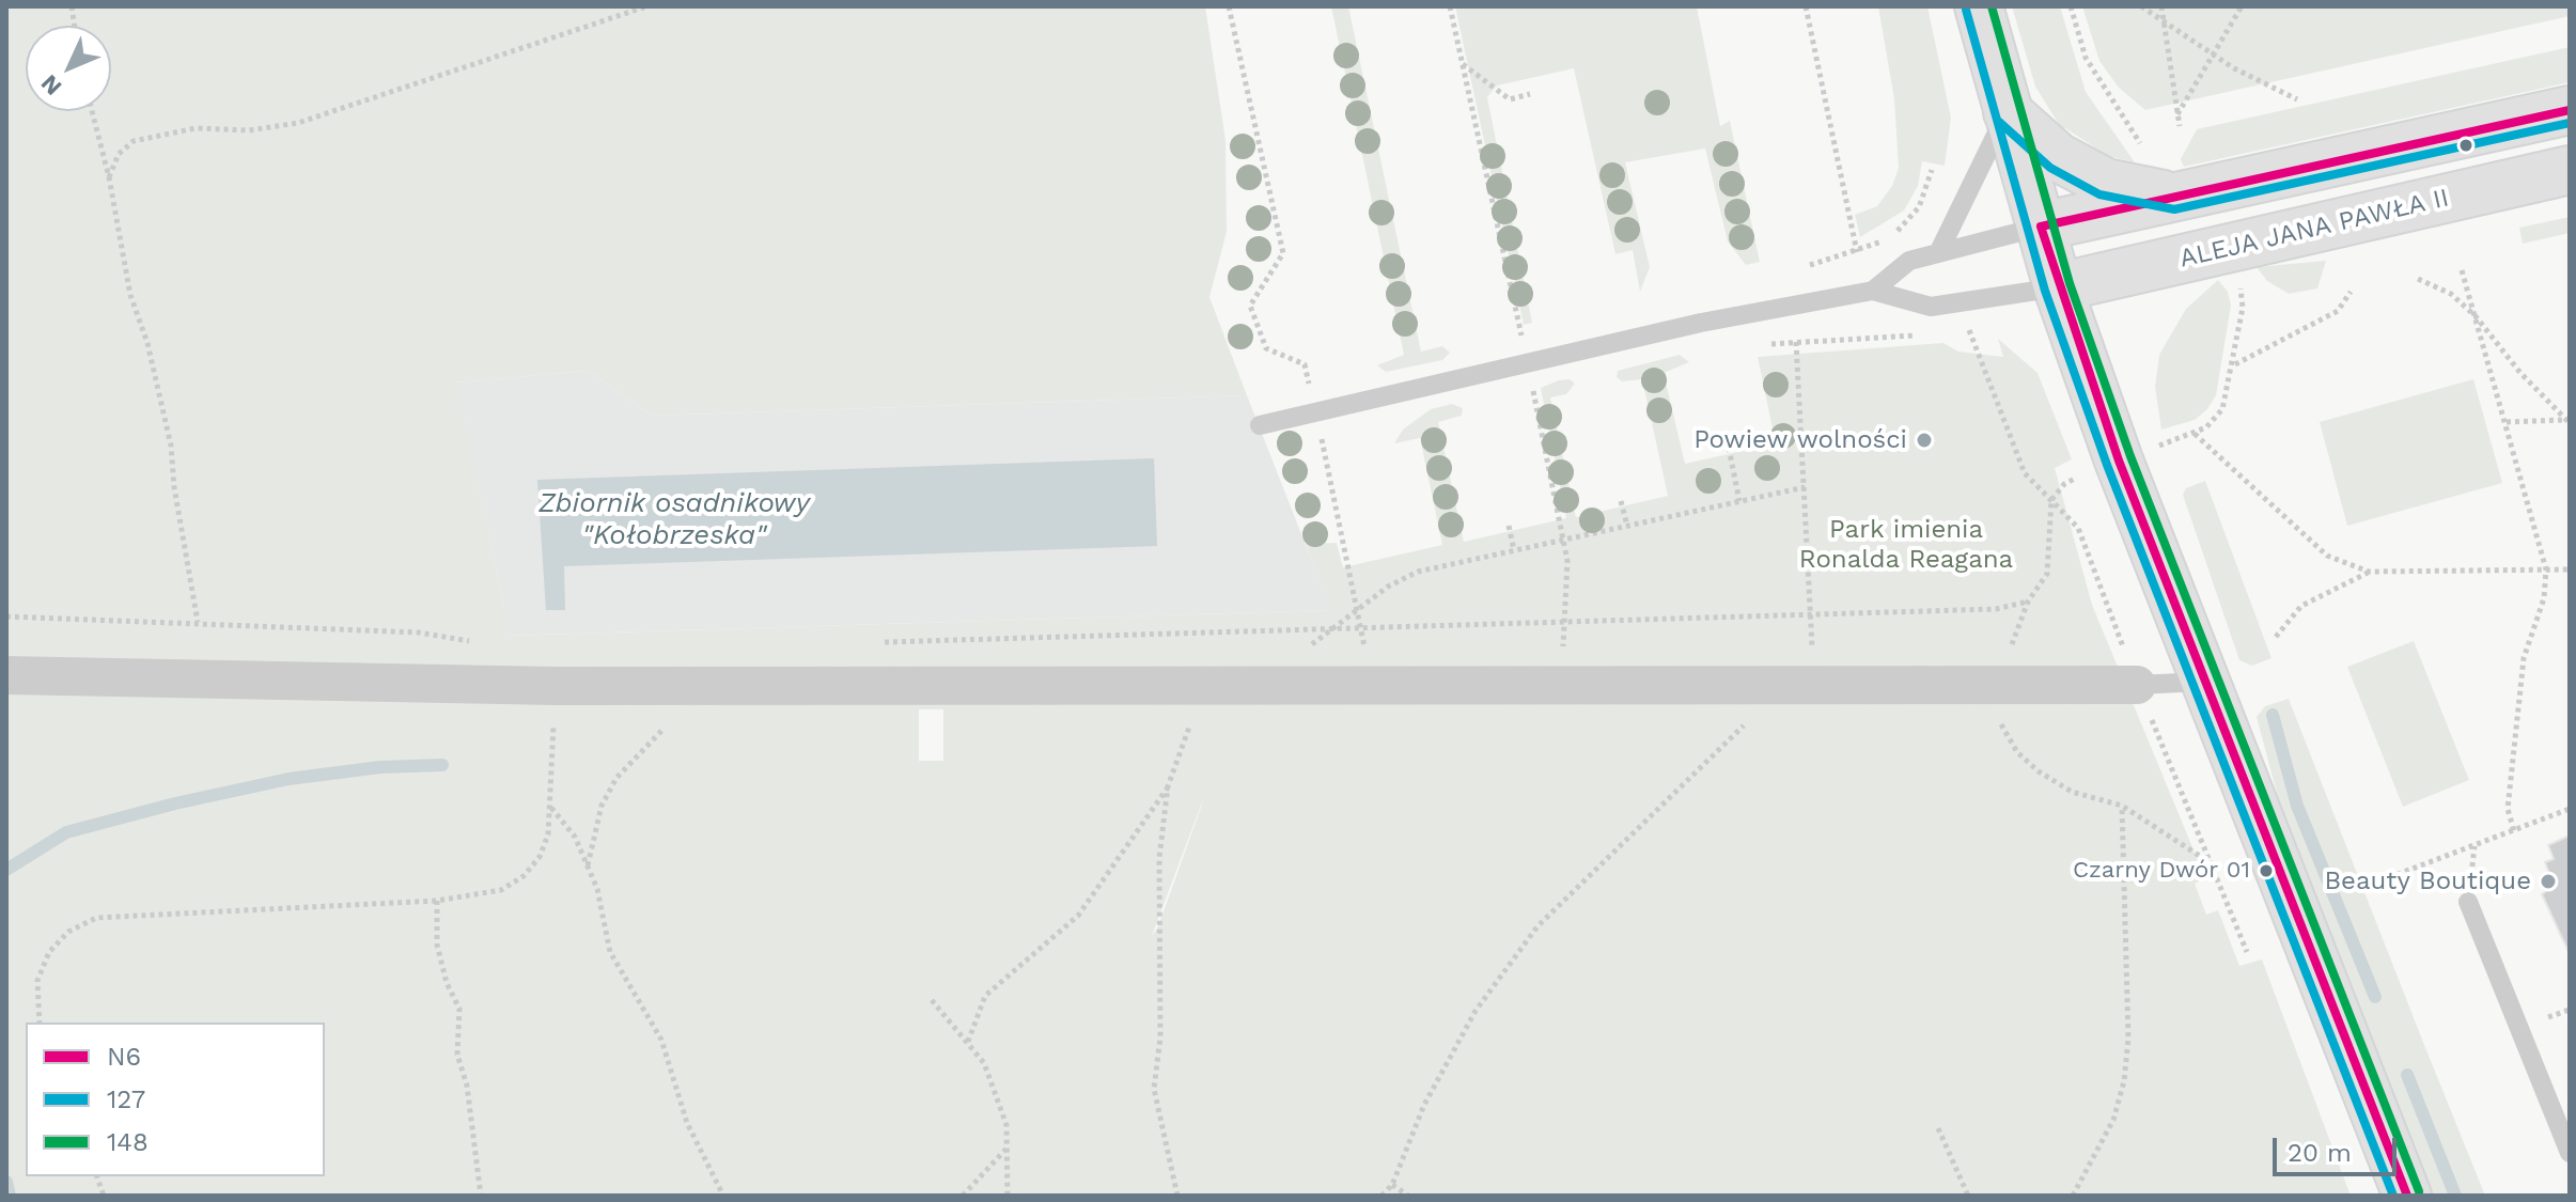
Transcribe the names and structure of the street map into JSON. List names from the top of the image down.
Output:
{
  "streets": {
    "main road": ["ALEJA JANA PAWŁA II"]
  },
  "water": ["Zbiornik osadnikowy \"Kołobrzeska\""],
  "parks": ["Park imienia Ronalda Reagana"],
  "places": ["Powiew wolności", "Czarny Dwór 01", "Beauty Boutique"],
  "lines": ["transit line 148", "transit line 127", "transit line N6"],
  "legend": ["N6", "127", "148"],
  "scale_bar": "20 m",
  "north": "bottom left"
}
